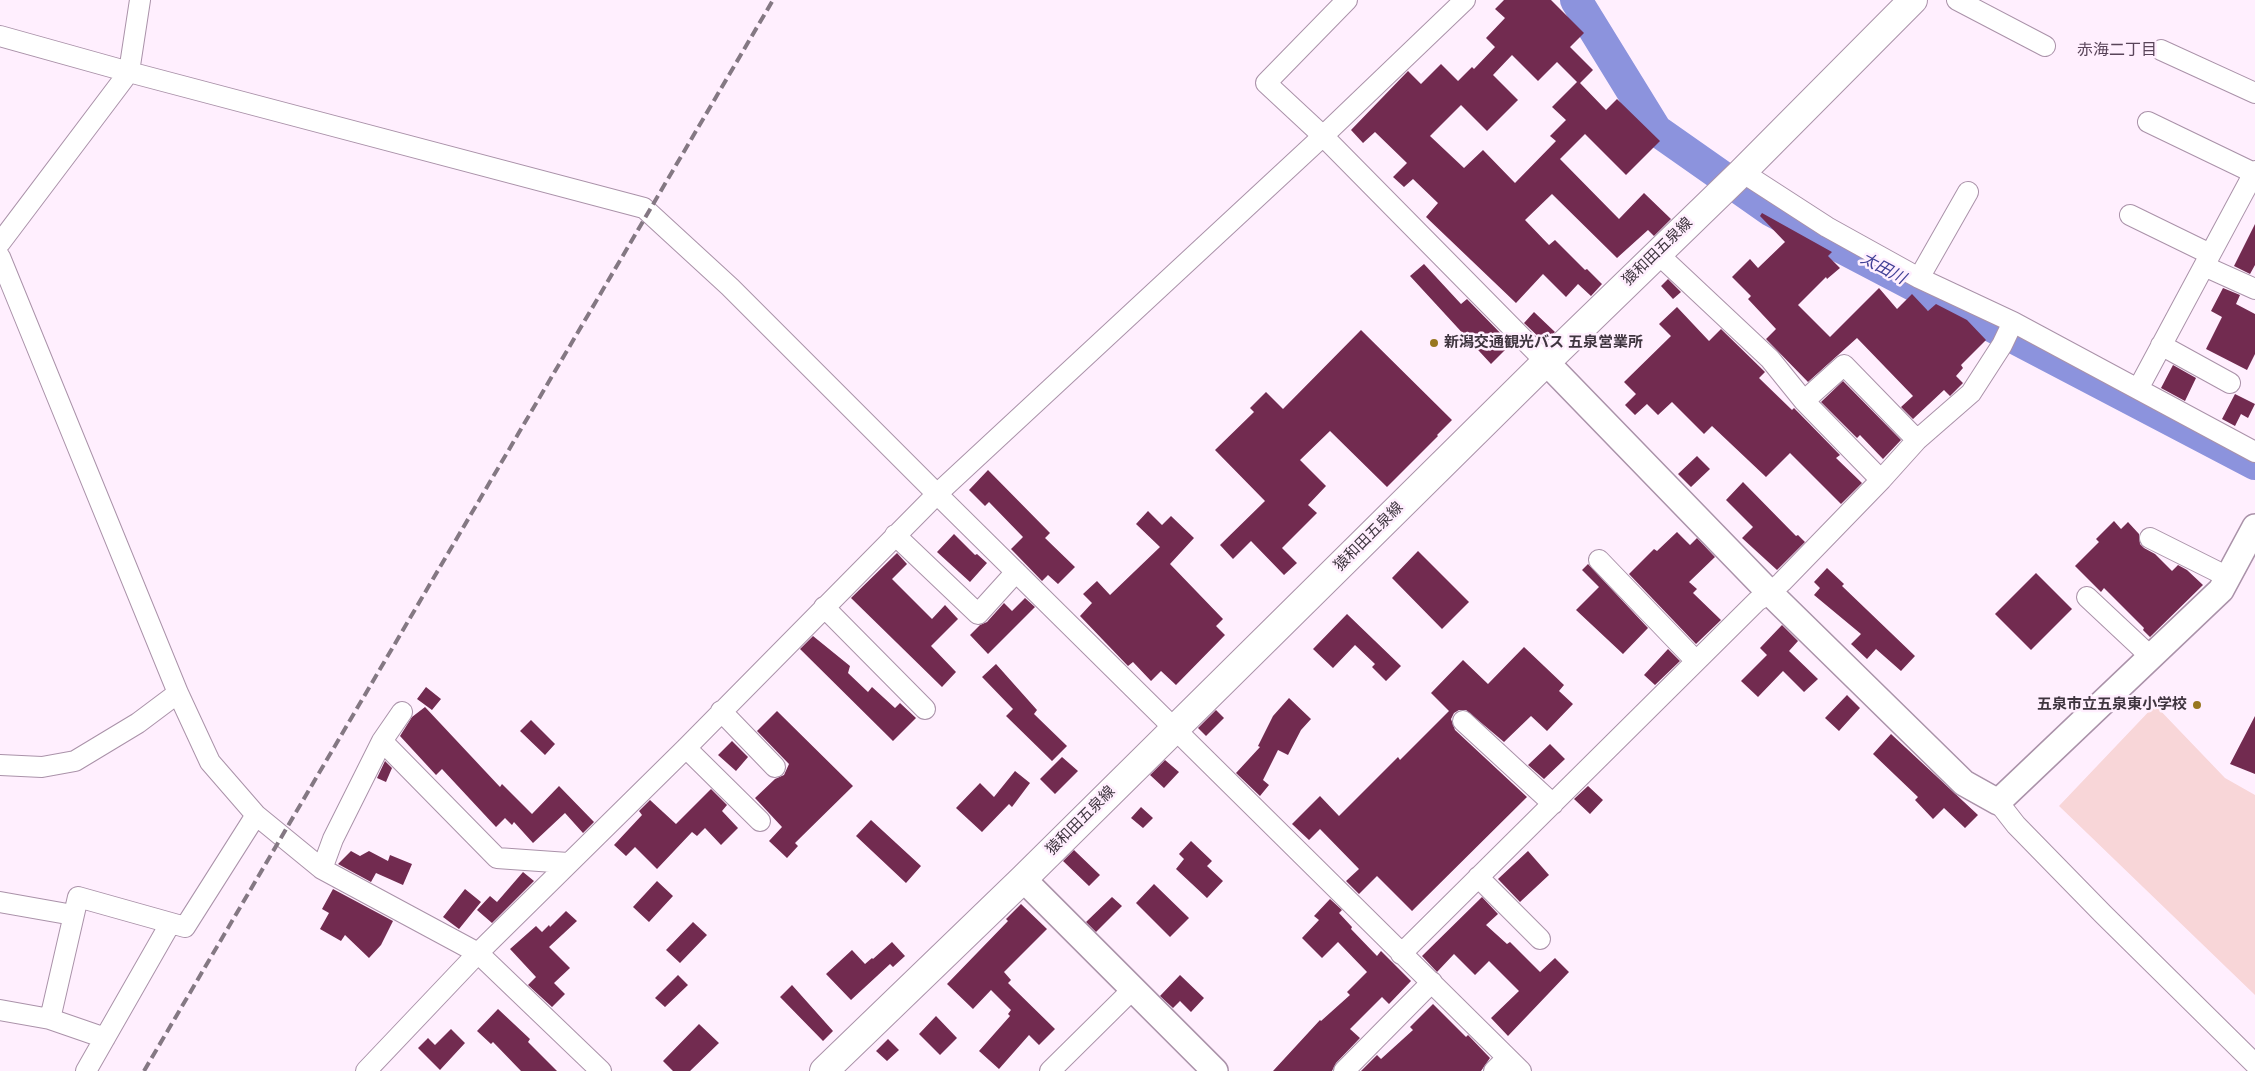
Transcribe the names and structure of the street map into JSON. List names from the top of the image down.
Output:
{
  "streets": {
    "main road": ["猿和田五泉線"]
  },
  "districts": ["赤海二丁目"],
  "water": ["太田川"],
  "places": ["新潟交通観光バス 五泉営業所", "五泉市立五泉東小学校"]
}
